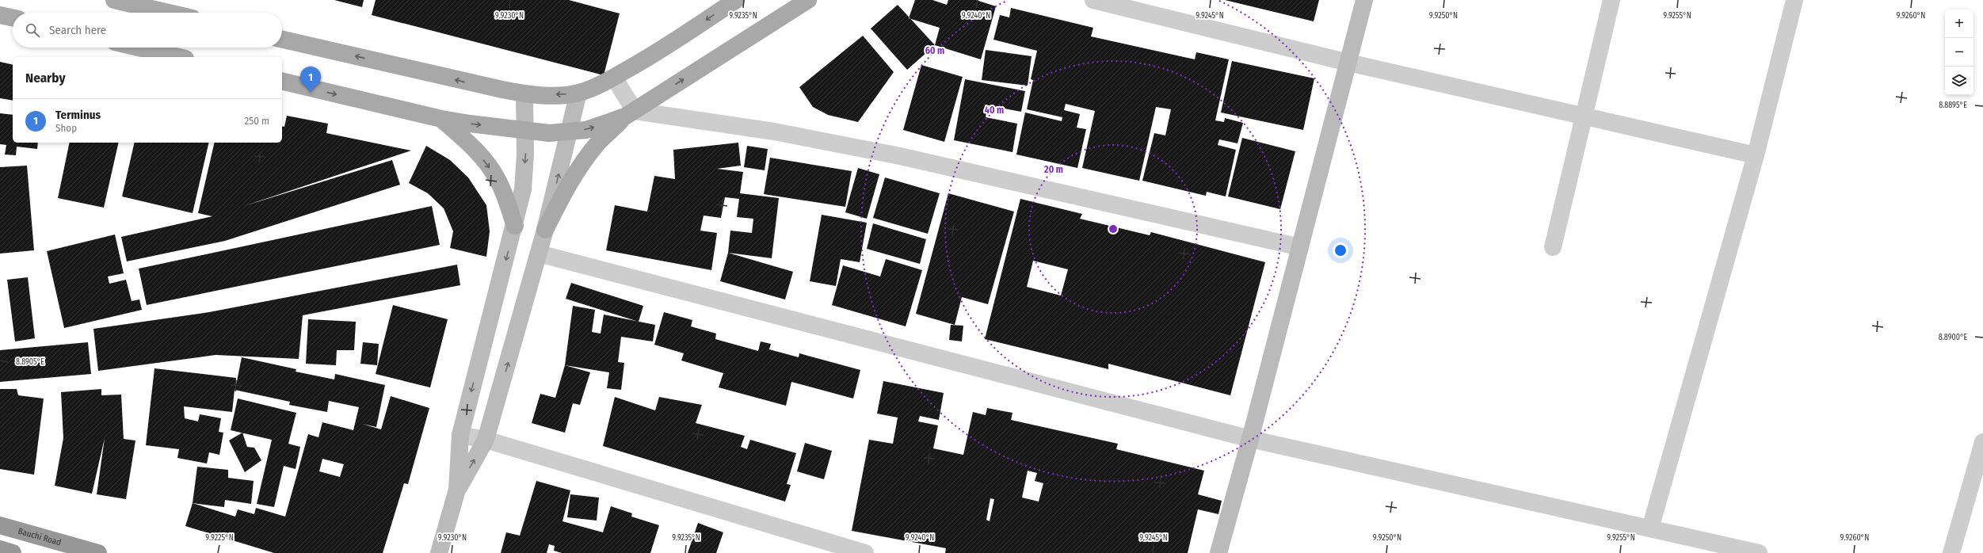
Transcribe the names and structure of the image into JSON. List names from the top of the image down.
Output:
{
  "streets": {
    "highway": ["Bauchi Road"]
  },
  "page": {
    "map_buttons": ["+", "−"],
    "search": "Search here",
    "heading": "Nearby",
    "pins": "1",
    "list": [
      {
        "mark": "1",
        "name": "Terminus",
        "note": "Shop",
        "value": "250 m"
      }
    ]
  },
  "coordinates": [
    "9.9230°N",
    "9.9235°N",
    "9.9240°N",
    "9.9245°N",
    "9.9250°N",
    "9.9255°N",
    "9.9260°N",
    "8.8895°E",
    "8.8900°E",
    "8.8905°E",
    "9.9225°N"
  ],
  "rings": ["60 m", "40 m", "20 m"]
}
